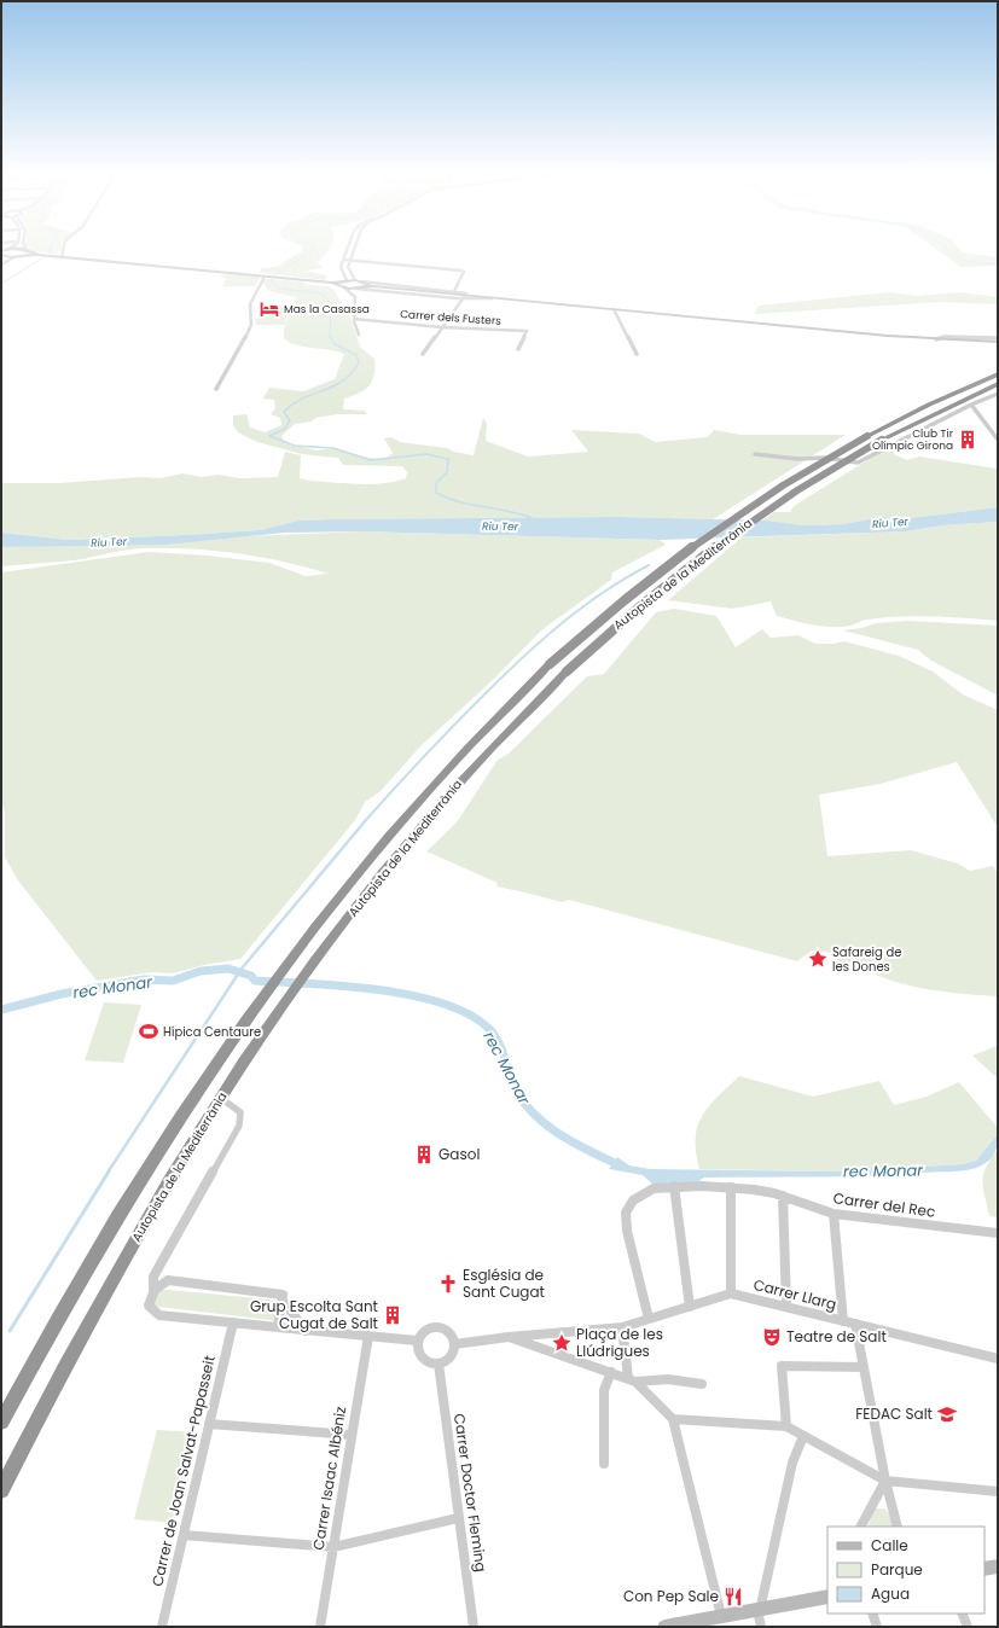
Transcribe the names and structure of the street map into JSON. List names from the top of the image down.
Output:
{
  "streets": {
    "highway": ["Autopista de la Mediterrània"],
    "street": [
      "Carrer dels Fusters",
      "Carrer del Rec",
      "Carrer Llarg",
      "Carrer de Joan Salvat-Papasseit",
      "Carrer Isaac Albéniz",
      "Carrer Doctor Fleming"
    ]
  },
  "crossings": [
    ["Carrer del Rec", "Carrer Llarg"],
    ["Carrer Llarg", "Carrer Doctor Fleming"]
  ],
  "water": ["Riu Ter", "rec Monar"],
  "places": {
    "hotel": ["Mas la Casassa"],
    "building": ["Club Tir Olímpic Girona", "Gasol", "Grup Escolta Sant Cugat de Salt"],
    "place": ["Safareig de les Dones", "Plaça de les Llúdrigues"],
    "sports": ["Hípica Centaure"],
    "church": ["Església de Sant Cugat"],
    "theatre": ["Teatre de Salt"],
    "school or university": ["FEDAC Salt"],
    "restaurant": ["Con Pep Sale"]
  },
  "legend": ["Calle", "Parque", "Agua"]
}
